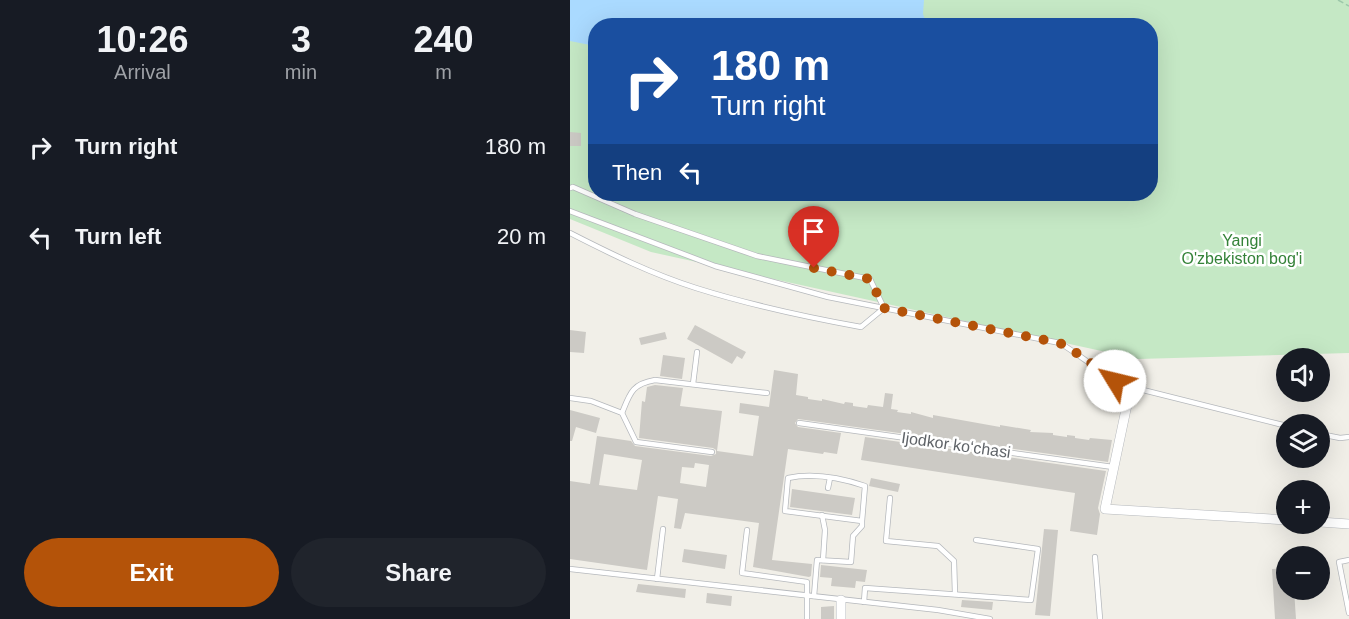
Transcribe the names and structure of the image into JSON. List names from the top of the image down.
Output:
{
  "streets": {
    "lane": ["Ijodkor koʻchasi"]
  },
  "parks": ["Yangi O'zbekiston bog'i"],
  "page": {
    "eta": [
      "10:26",
      "Arrival",
      "3",
      "min",
      "240",
      "m"
    ],
    "turn": ["180 m", "Turn right"],
    "list": [
      {
        "name": "Turn right",
        "value": "180 m"
      },
      {
        "name": "Turn left",
        "value": "20 m"
      }
    ],
    "then": "Then",
    "map_buttons": ["+", "−"],
    "buttons": ["Exit", "Share"]
  }
}
